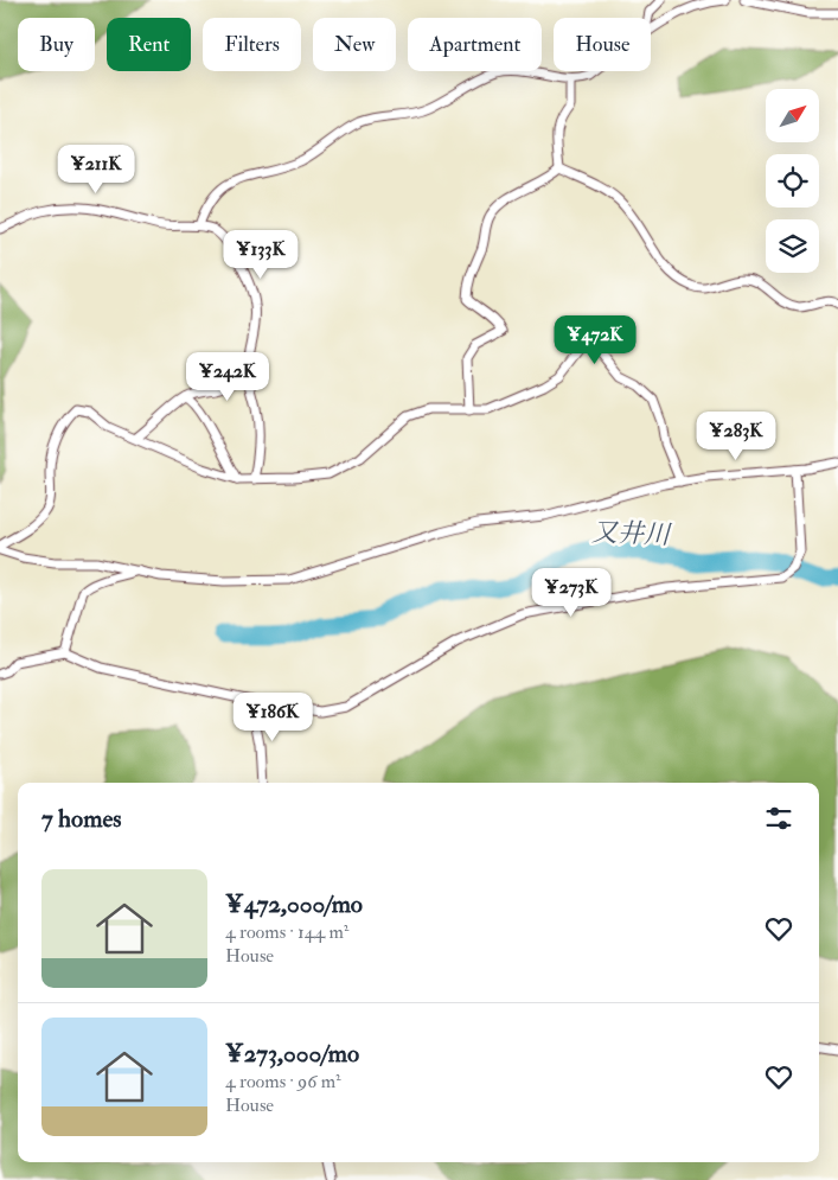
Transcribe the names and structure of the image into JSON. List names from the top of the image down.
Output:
{
  "water": ["又井川"],
  "north": "top right",
  "page": {
    "chip": [
      "Buy",
      "Rent",
      "Filters",
      "New",
      "Apartment",
      "House"
    ],
    "price": [
      "¥211K",
      "¥133K",
      "¥472K",
      "¥242K",
      "¥283K",
      "¥273K",
      "¥186K"
    ],
    "heading": "7 homes",
    "list": [
      {
        "name": "¥472,000/mo",
        "note": "4 rooms · 144 m² · House"
      },
      {
        "name": "¥273,000/mo",
        "note": "4 rooms · 96 m² · House"
      }
    ]
  }
}
